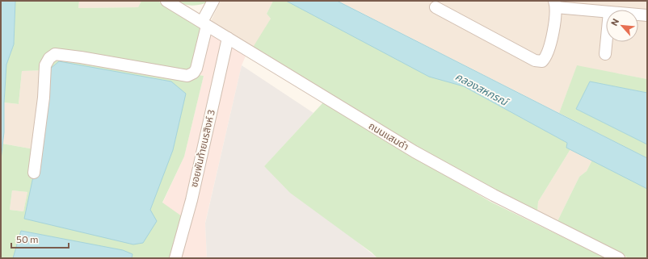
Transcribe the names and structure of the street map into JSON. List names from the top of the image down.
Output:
{
  "streets": {
    "street": ["ถนนแสมดำ", "ซอยพันท้ายนรสิงห์ 3"]
  },
  "crossings": [
    ["ถนนแสมดำ", "ซอยพันท้ายนรสิงห์ 3"]
  ],
  "water": ["คลองสหกรณ์"],
  "scale_bar": "50 m",
  "north": "top left"
}
